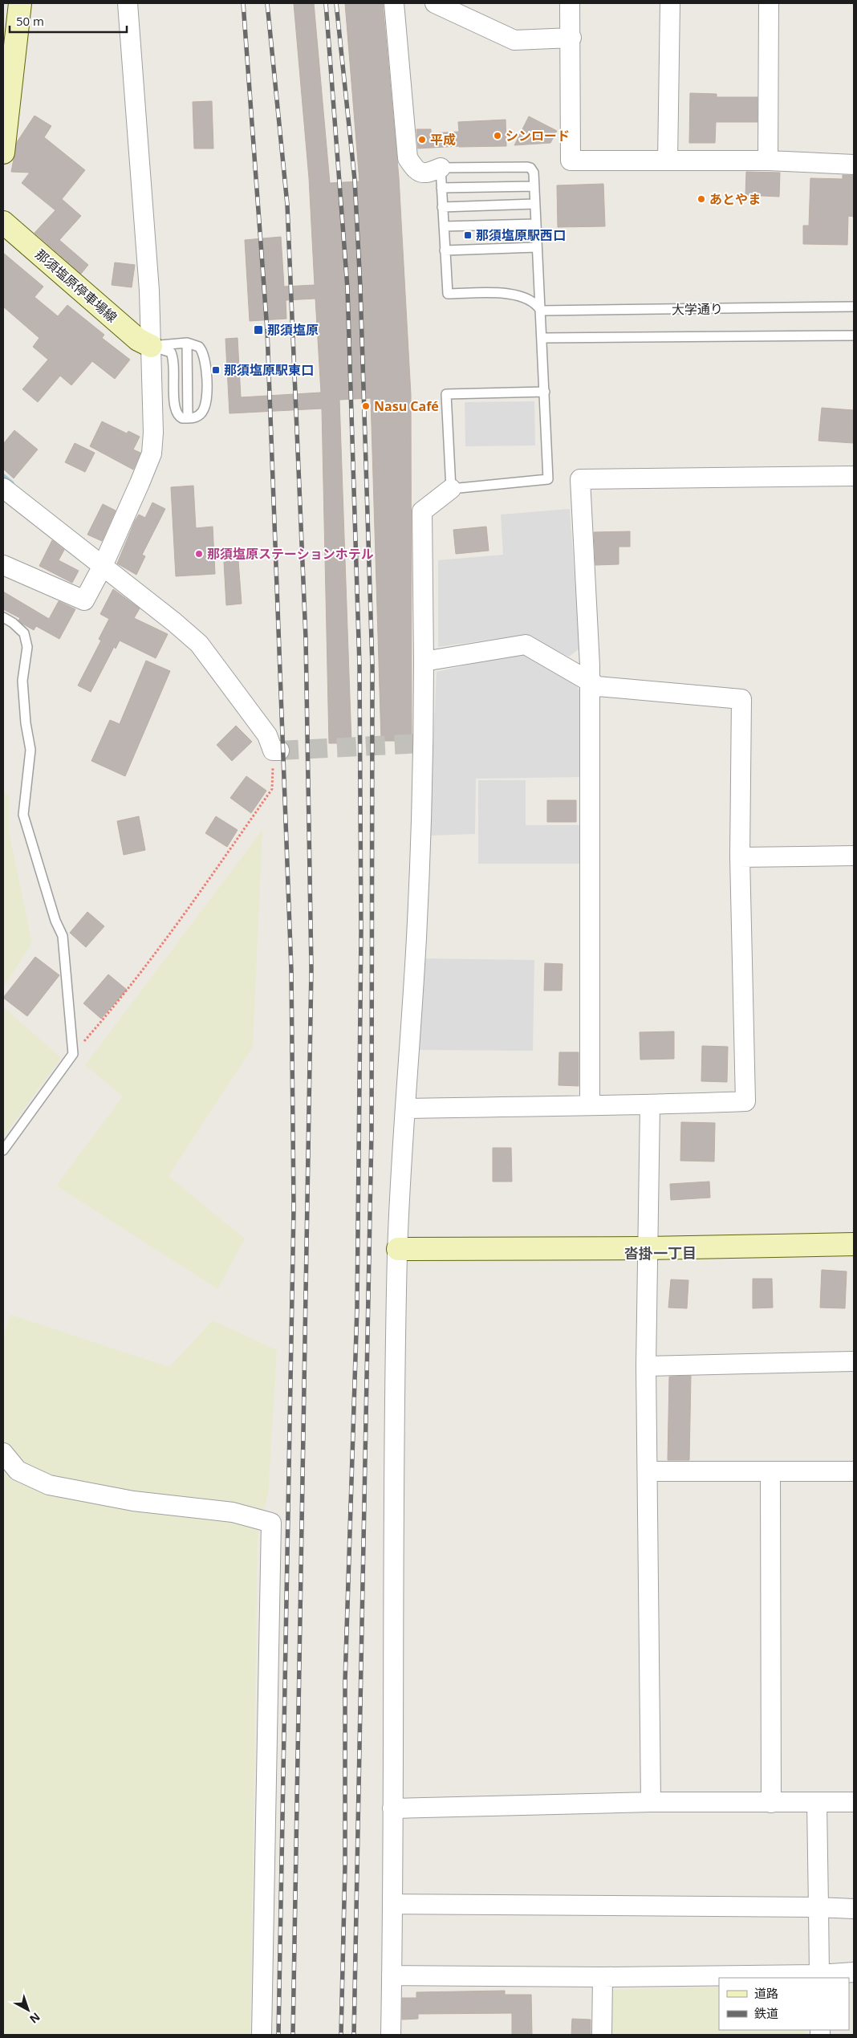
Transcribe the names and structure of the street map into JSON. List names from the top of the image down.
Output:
{
  "streets": {
    "street": ["那須塩原停車場線"],
    "lane": ["大学通り"]
  },
  "districts": ["沓掛一丁目"],
  "places": {
    "other": [
      "シンロード",
      "平成",
      "あとやま",
      "Nasu Café",
      "那須塩原ステーションホテル"
    ],
    "transit": ["那須塩原駅西口", "那須塩原", "那須塩原駅東口"]
  },
  "legend": ["道路", "鉄道"],
  "scale_bar": "50 m",
  "north": "bottom right"
}
